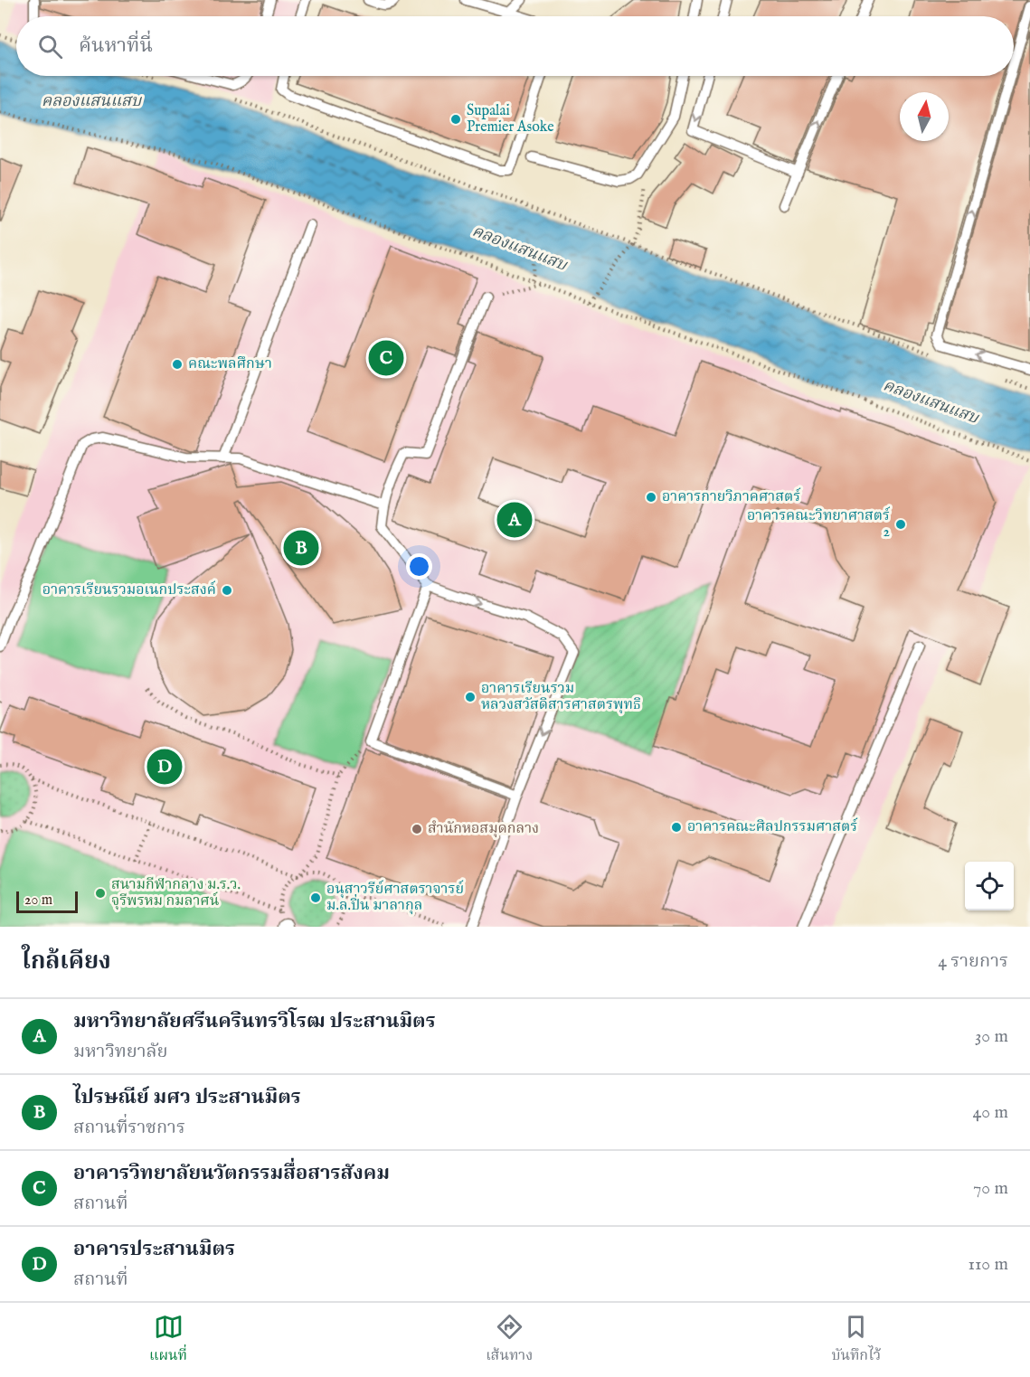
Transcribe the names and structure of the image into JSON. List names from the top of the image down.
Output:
{
  "water": ["คลองแสนแสบ"],
  "places": [
    "Supalai Premier Asoke",
    "คณะพลศึกษา",
    "อาคารกายวิภาคศาสตร์",
    "อาคารคณะวิทยาศาสตร์ 2",
    "อาคารเรียนรวมอเนกประสงค์",
    "อาคารเรียนรวม หลวงสวัสดิสารศาสตรพุทธิ",
    "อาคารคณะศิลปกรรมศาสตร์",
    "สำนักหอสมุดกลาง",
    "สนามกีฬากลาง ม.ร.ว. จุรีพรหม กมลาศน์",
    "อนุสาวรีย์ศาสตราจารย์ ม.ล.ปิ่น มาลากุล"
  ],
  "scale_bar": "20 m",
  "north": "top",
  "page": {
    "search": "ค้นหาที่นี่",
    "pins": [
      "C",
      "A",
      "B",
      "D"
    ],
    "scale": "20 m",
    "heading": ["ใกล้เคียง", "4 รายการ"],
    "list": [
      {
        "mark": "A",
        "name": "มหาวิทยาลัยศรีนครินทรวิโรฒ ประสานมิตร",
        "note": "มหาวิทยาลัย",
        "value": "30 m"
      },
      {
        "mark": "B",
        "name": "ไปรษณีย์ มศว ประสานมิตร",
        "note": "สถานที่ราชการ",
        "value": "40 m"
      },
      {
        "mark": "C",
        "name": "อาคารวิทยาลัยนวัตกรรมสื่อสารสังคม",
        "note": "สถานที่",
        "value": "70 m"
      },
      {
        "mark": "D",
        "name": "อาคารประสานมิตร",
        "note": "สถานที่",
        "value": "110 m"
      }
    ],
    "nav": ["แผนที่", "เส้นทาง", "บันทึกไว้"]
  }
}
